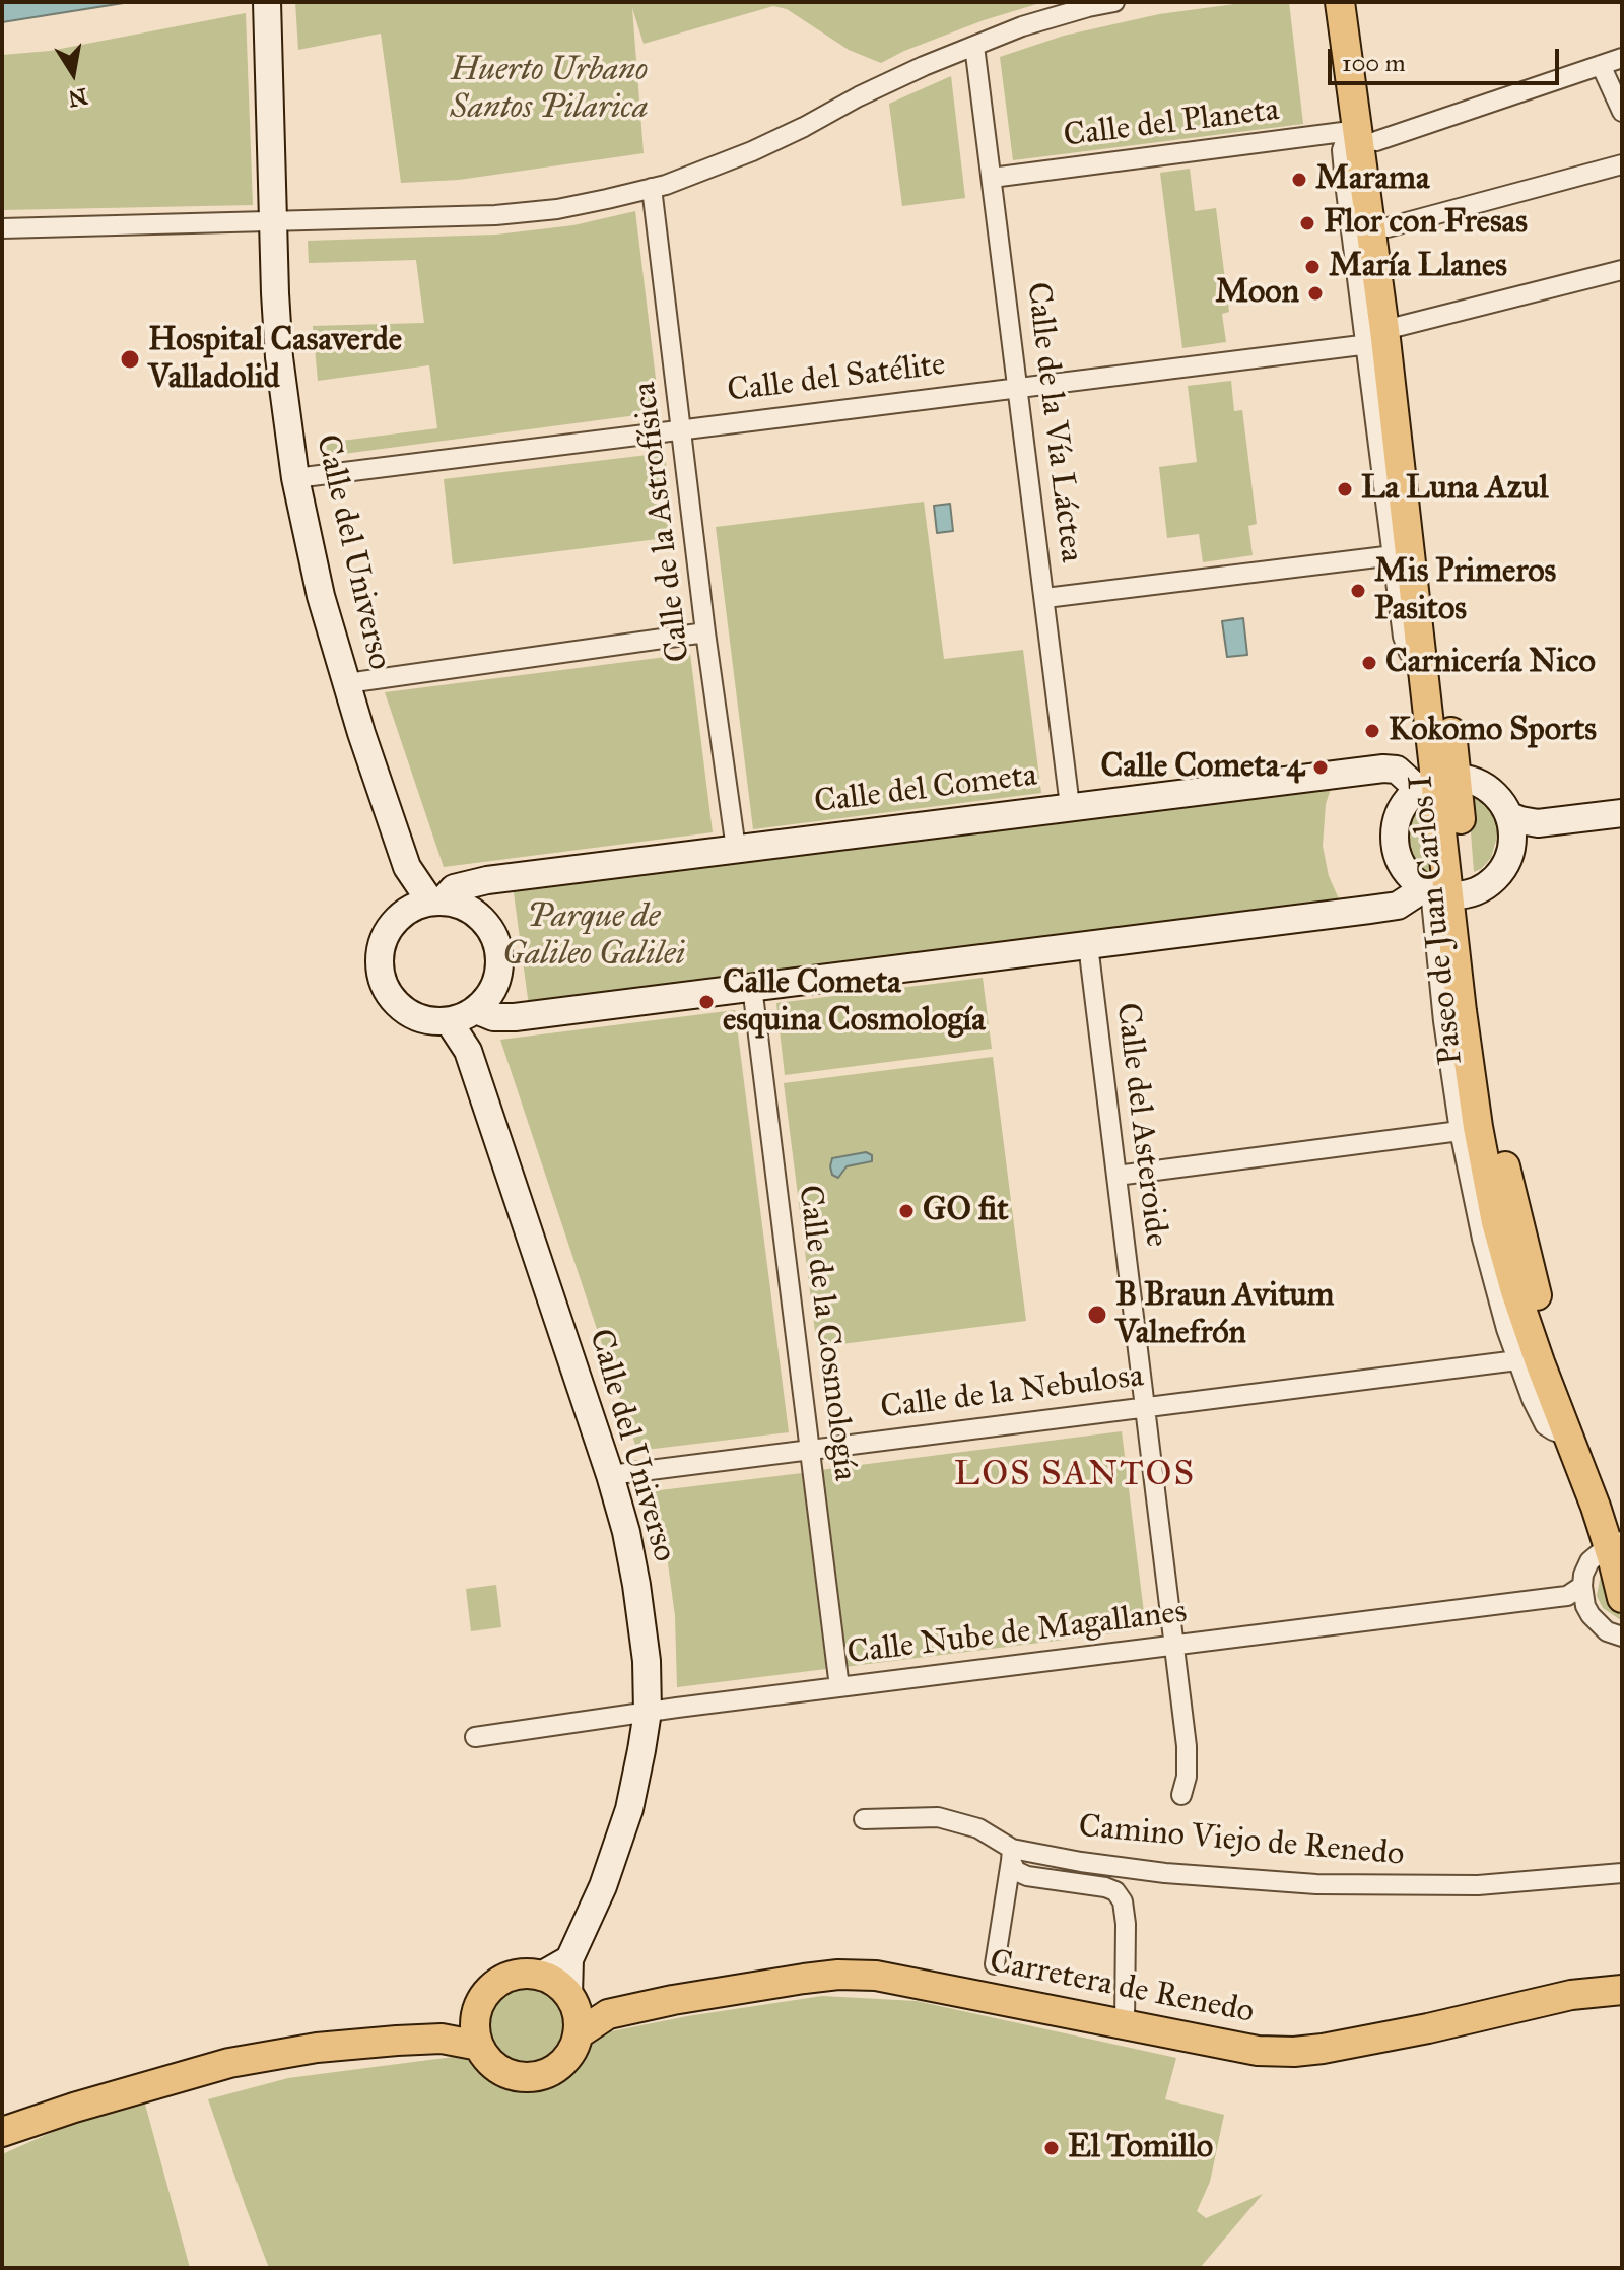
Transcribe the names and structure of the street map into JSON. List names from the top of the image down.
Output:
{
  "streets": {
    "main road": ["Paseo de Juan Carlos I", "Carretera de Renedo"],
    "street": [
      "Calle del Planeta",
      "Calle del Satélite",
      "Calle de la Vía Láctea",
      "Calle de la Astrofísica",
      "Calle del Universo",
      "Calle del Cometa",
      "Calle del Asteroide",
      "Calle de la Cosmología",
      "Calle de la Nebulosa",
      "Calle Nube de Magallanes",
      "Camino Viejo de Renedo"
    ]
  },
  "crossings": [
    ["Calle del Planeta", "Calle de la Vía Láctea"],
    ["Calle del Planeta", "Paseo de Juan Carlos I"],
    ["Calle del Satélite", "Calle de la Vía Láctea"],
    ["Calle del Satélite", "Calle de la Astrofísica"],
    ["Calle del Satélite", "Calle del Universo"],
    ["Calle del Satélite", "Paseo de Juan Carlos I"],
    ["Calle de la Vía Láctea", "Calle del Cometa"],
    ["Calle de la Astrofísica", "Calle del Cometa"],
    ["Calle del Universo", "Calle del Cometa"],
    ["Calle del Universo", "Calle de la Nebulosa"],
    ["Calle del Universo", "Calle Nube de Magallanes"],
    ["Calle del Universo", "Carretera de Renedo"],
    ["Calle del Cometa", "Paseo de Juan Carlos I"],
    ["Paseo de Juan Carlos I", "Calle de la Nebulosa"],
    ["Calle del Asteroide", "Calle de la Nebulosa"],
    ["Calle del Asteroide", "Calle Nube de Magallanes"],
    ["Calle de la Cosmología", "Calle de la Nebulosa"],
    ["Calle de la Cosmología", "Calle Nube de Magallanes"]
  ],
  "districts": ["LOS SANTOS"],
  "parks": ["Huerto Urbano Santos Pilarica", "Parque de Galileo Galilei"],
  "places": [
    "Marama",
    "Flor con Fresas",
    "María Llanes",
    "Moon",
    "Hospital Casaverde Valladolid",
    "La Luna Azul",
    "Mis Primeros Pasitos",
    "Carnicería Nico",
    "Kokomo Sports",
    "Calle Cometa 4",
    "Calle Cometa esquina Cosmología",
    "GO fit",
    "B Braun Avitum Valnefrón",
    "El Tomillo"
  ],
  "scale_bar": "100 m",
  "north": "bottom"
}
